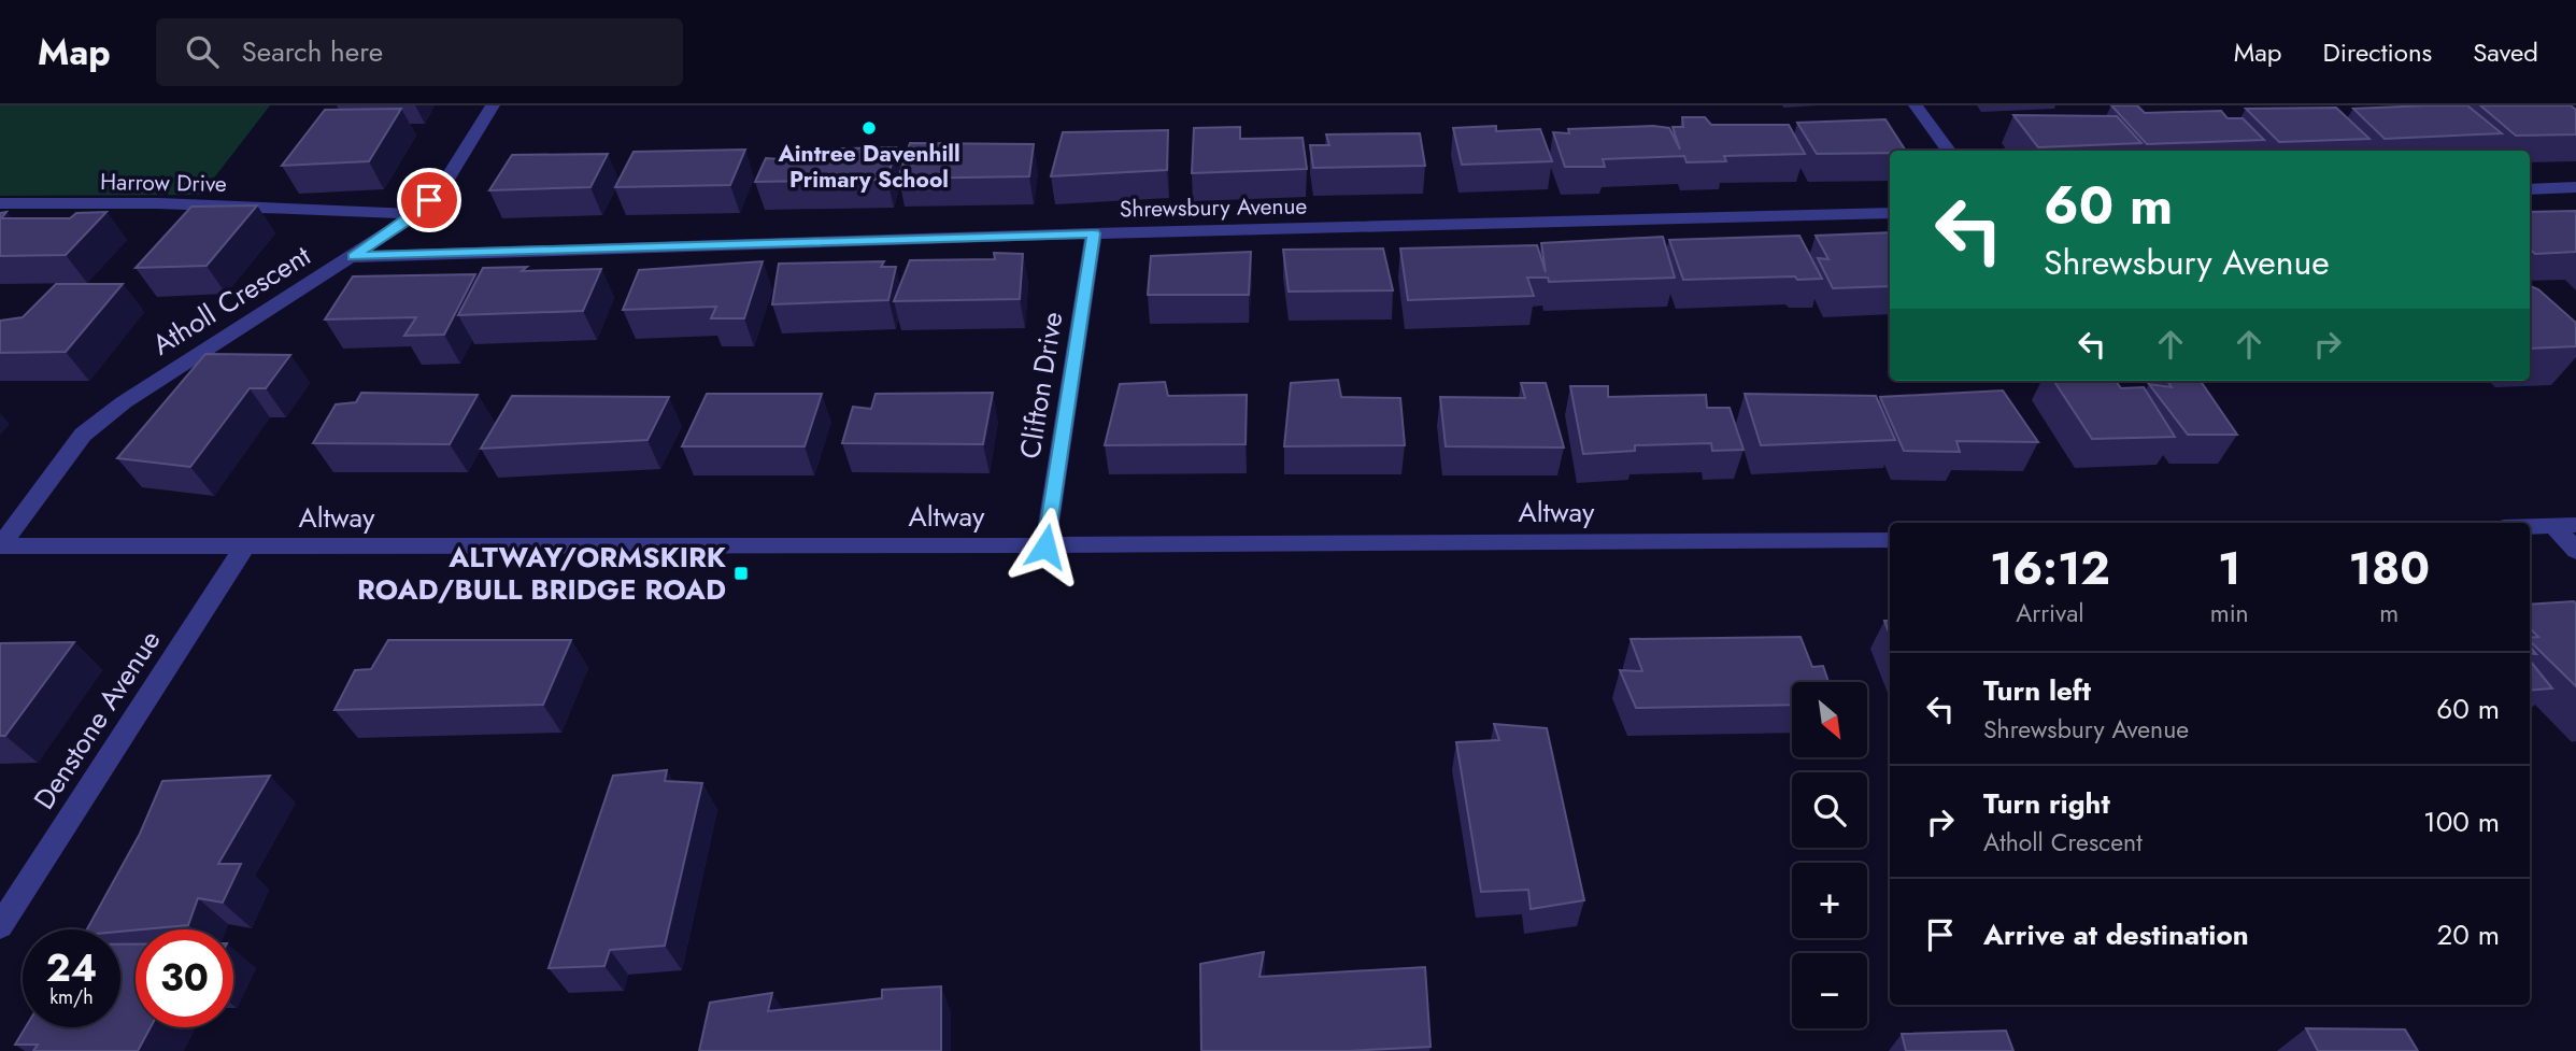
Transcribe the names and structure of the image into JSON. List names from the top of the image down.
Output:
{
  "streets": {
    "street": [
      "Harrow Drive",
      "Shrewsbury Avenue",
      "Atholl Crescent",
      "Clifton Drive",
      "Altway",
      "Denstone Avenue"
    ]
  },
  "crossings": [
    ["Harrow Drive", "Atholl Crescent"],
    ["Shrewsbury Avenue", "Atholl Crescent"],
    ["Shrewsbury Avenue", "Clifton Drive"],
    ["Atholl Crescent", "Altway"],
    ["Clifton Drive", "Altway"],
    ["Altway", "Denstone Avenue"]
  ],
  "places": {
    "other": ["Aintree Davenhill Primary School"],
    "transit": ["ALTWAY/ORMSKIRK ROAD/BULL BRIDGE ROAD"]
  },
  "north": "bottom right",
  "page": {
    "header": "Map",
    "search": "Search here",
    "nav": ["Map", "Directions", "Saved"],
    "turn": ["60 m", "Shrewsbury Avenue"],
    "eta": [
      "16:12",
      "Arrival",
      "1",
      "min",
      "180",
      "m"
    ],
    "list": [
      {
        "name": "Turn left",
        "note": "Shrewsbury Avenue",
        "value": "60 m"
      },
      {
        "name": "Turn right",
        "note": "Atholl Crescent",
        "value": "100 m"
      },
      {
        "name": "Arrive at destination",
        "value": "20 m"
      }
    ],
    "map_buttons": ["+", "−"],
    "speed": "24 km/h",
    "limit": "30"
  }
}
